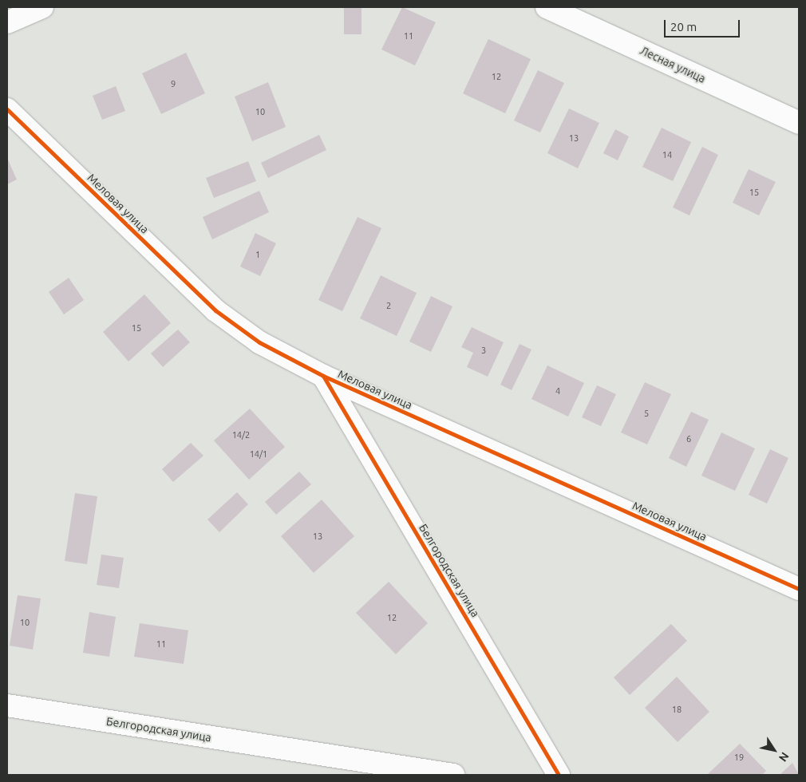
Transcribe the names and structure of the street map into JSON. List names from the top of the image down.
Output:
{
  "streets": {
    "street": ["Лесная улица", "Меловая улица", "Белгородская улица"]
  },
  "crossings": [
    ["Меловая улица", "Белгородская улица"]
  ],
  "house_numbers": [
    "11",
    "12",
    "9",
    "10",
    "13",
    "14",
    "15",
    "1",
    "2",
    "15",
    "3",
    "4",
    "5",
    "14/2",
    "6",
    "14/1",
    "13",
    "12",
    "10",
    "11",
    "18",
    "19"
  ],
  "scale_bar": "20 m",
  "north": "bottom right"
}
